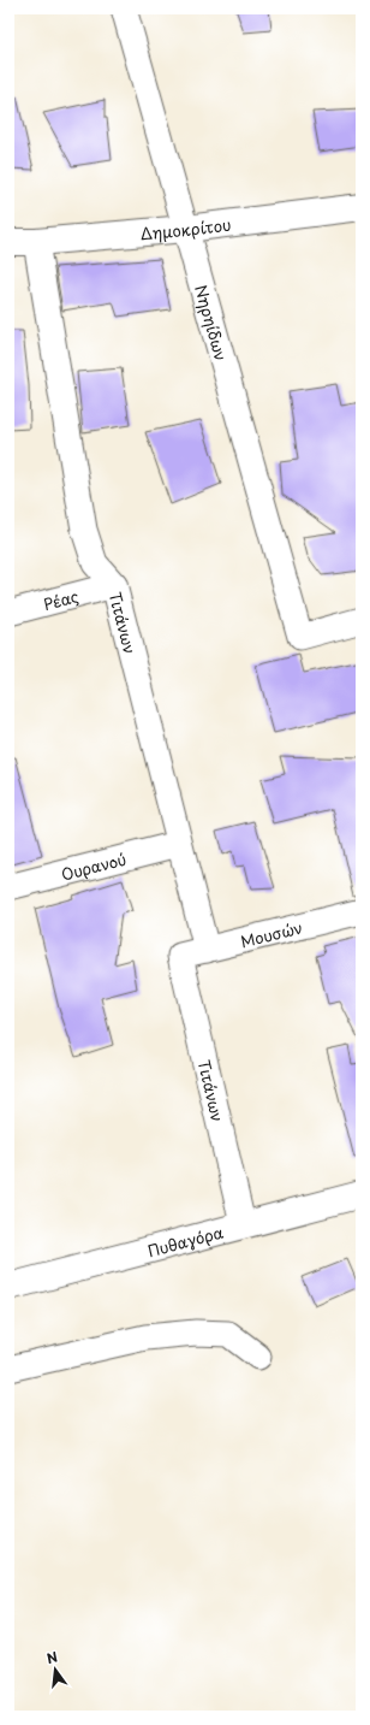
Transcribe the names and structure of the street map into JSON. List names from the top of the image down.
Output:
{
  "streets": {
    "street": [
      "Δημοκρίτου",
      "Νηρηίδων",
      "Ρέας",
      "Τιτάνων",
      "Ουρανού",
      "Μουσών",
      "Πυθαγόρα"
    ]
  },
  "crossings": [
    ["Δημοκρίτου", "Νηρηίδων"],
    ["Δημοκρίτου", "Τιτάνων"],
    ["Ρέας", "Τιτάνων"],
    ["Τιτάνων", "Ουρανού"],
    ["Τιτάνων", "Μουσών"],
    ["Τιτάνων", "Πυθαγόρα"]
  ],
  "north": "top"
}
